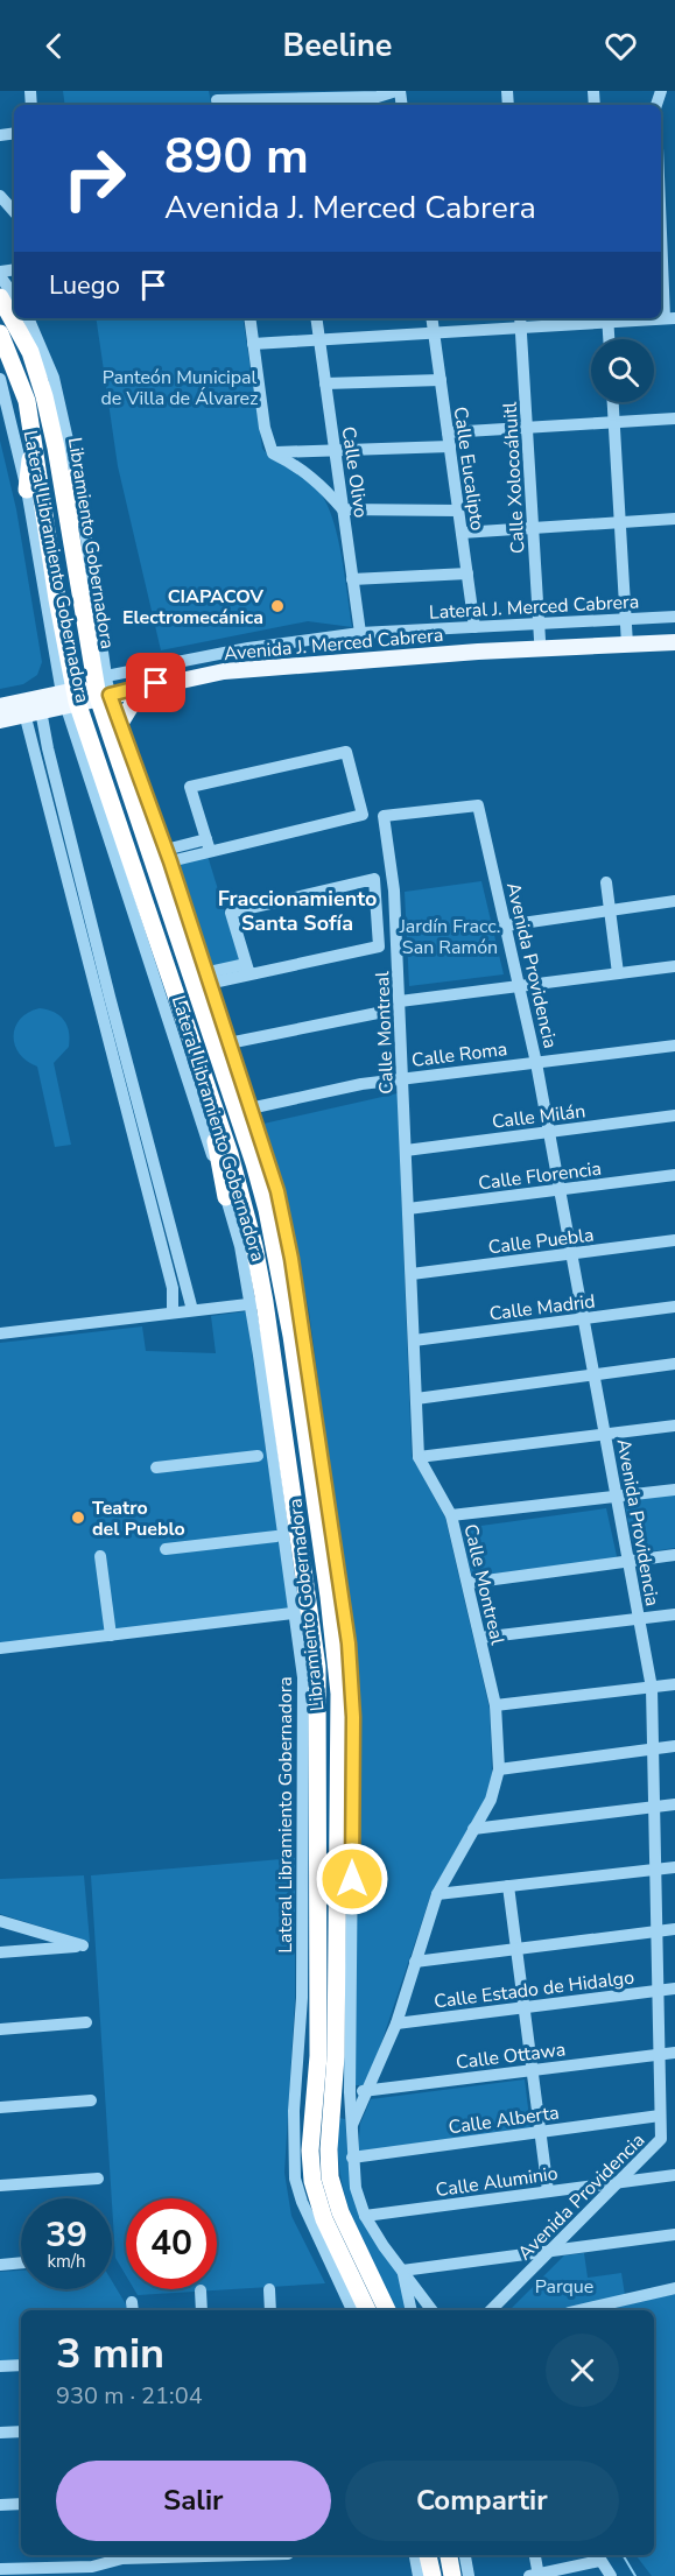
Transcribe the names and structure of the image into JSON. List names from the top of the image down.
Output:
{
  "streets": {
    "highway": ["Libramiento Gobernadora"],
    "main road": ["Avenida J. Merced Cabrera"],
    "street": [
      "Calle Eucalipto",
      "Calle Olivo",
      "Calle Xolocoáhuitl",
      "Lateral Libramiento Gobernadora",
      "Lateral J. Merced Cabrera",
      "Avenida Providencia",
      "Calle Montreal",
      "Calle Roma",
      "Calle Milán",
      "Calle Florencia",
      "Calle Puebla",
      "Calle Madrid",
      "Calle Estado de Hidalgo",
      "Calle Ottawa",
      "Calle Alberta",
      "Calle Aluminio"
    ]
  },
  "crossings": [
    ["Calle Eucalipto", "Lateral J. Merced Cabrera"],
    ["Calle Olivo", "Lateral J. Merced Cabrera"],
    ["Calle Xolocoáhuitl", "Lateral J. Merced Cabrera"],
    ["Calle Xolocoáhuitl", "Avenida J. Merced Cabrera"],
    ["Libramiento Gobernadora", "Lateral Libramiento Gobernadora"],
    ["Libramiento Gobernadora", "Lateral J. Merced Cabrera"],
    ["Libramiento Gobernadora", "Avenida J. Merced Cabrera"],
    ["Lateral Libramiento Gobernadora", "Lateral J. Merced Cabrera"],
    ["Lateral Libramiento Gobernadora", "Avenida J. Merced Cabrera"],
    ["Lateral Libramiento Gobernadora", "Calle Montreal"],
    ["Lateral Libramiento Gobernadora", "Calle Roma"],
    ["Lateral Libramiento Gobernadora", "Calle Ottawa"],
    ["Lateral J. Merced Cabrera", "Avenida J. Merced Cabrera"],
    ["Avenida Providencia", "Calle Montreal"],
    ["Avenida Providencia", "Calle Roma"],
    ["Avenida Providencia", "Calle Milán"],
    ["Avenida Providencia", "Calle Florencia"],
    ["Avenida Providencia", "Calle Puebla"],
    ["Avenida Providencia", "Calle Madrid"],
    ["Avenida Providencia", "Calle Estado de Hidalgo"],
    ["Avenida Providencia", "Calle Ottawa"],
    ["Avenida Providencia", "Calle Alberta"],
    ["Avenida Providencia", "Calle Aluminio"],
    ["Calle Montreal", "Calle Roma"],
    ["Calle Montreal", "Calle Milán"],
    ["Calle Montreal", "Calle Florencia"],
    ["Calle Montreal", "Calle Puebla"],
    ["Calle Montreal", "Calle Madrid"],
    ["Calle Montreal", "Calle Estado de Hidalgo"],
    ["Calle Montreal", "Calle Ottawa"],
    ["Calle Montreal", "Calle Alberta"],
    ["Calle Montreal", "Calle Aluminio"]
  ],
  "districts": ["Fraccionamiento Santa Sofía"],
  "parks": ["Panteón Municipal de Villa de Álvarez", "Jardín Fracc. San Ramón", "Parque"],
  "places": ["CIAPACOV Electromecánica", "Teatro del Pueblo"],
  "page": {
    "header": "Beeline",
    "turn": ["890 m", "Avenida J. Merced Cabrera"],
    "then": "Luego",
    "speed": "39 km/h",
    "limit": "40",
    "heading": ["3 min", "930 m · 21:04"],
    "buttons": ["Salir", "Compartir"]
  }
}
